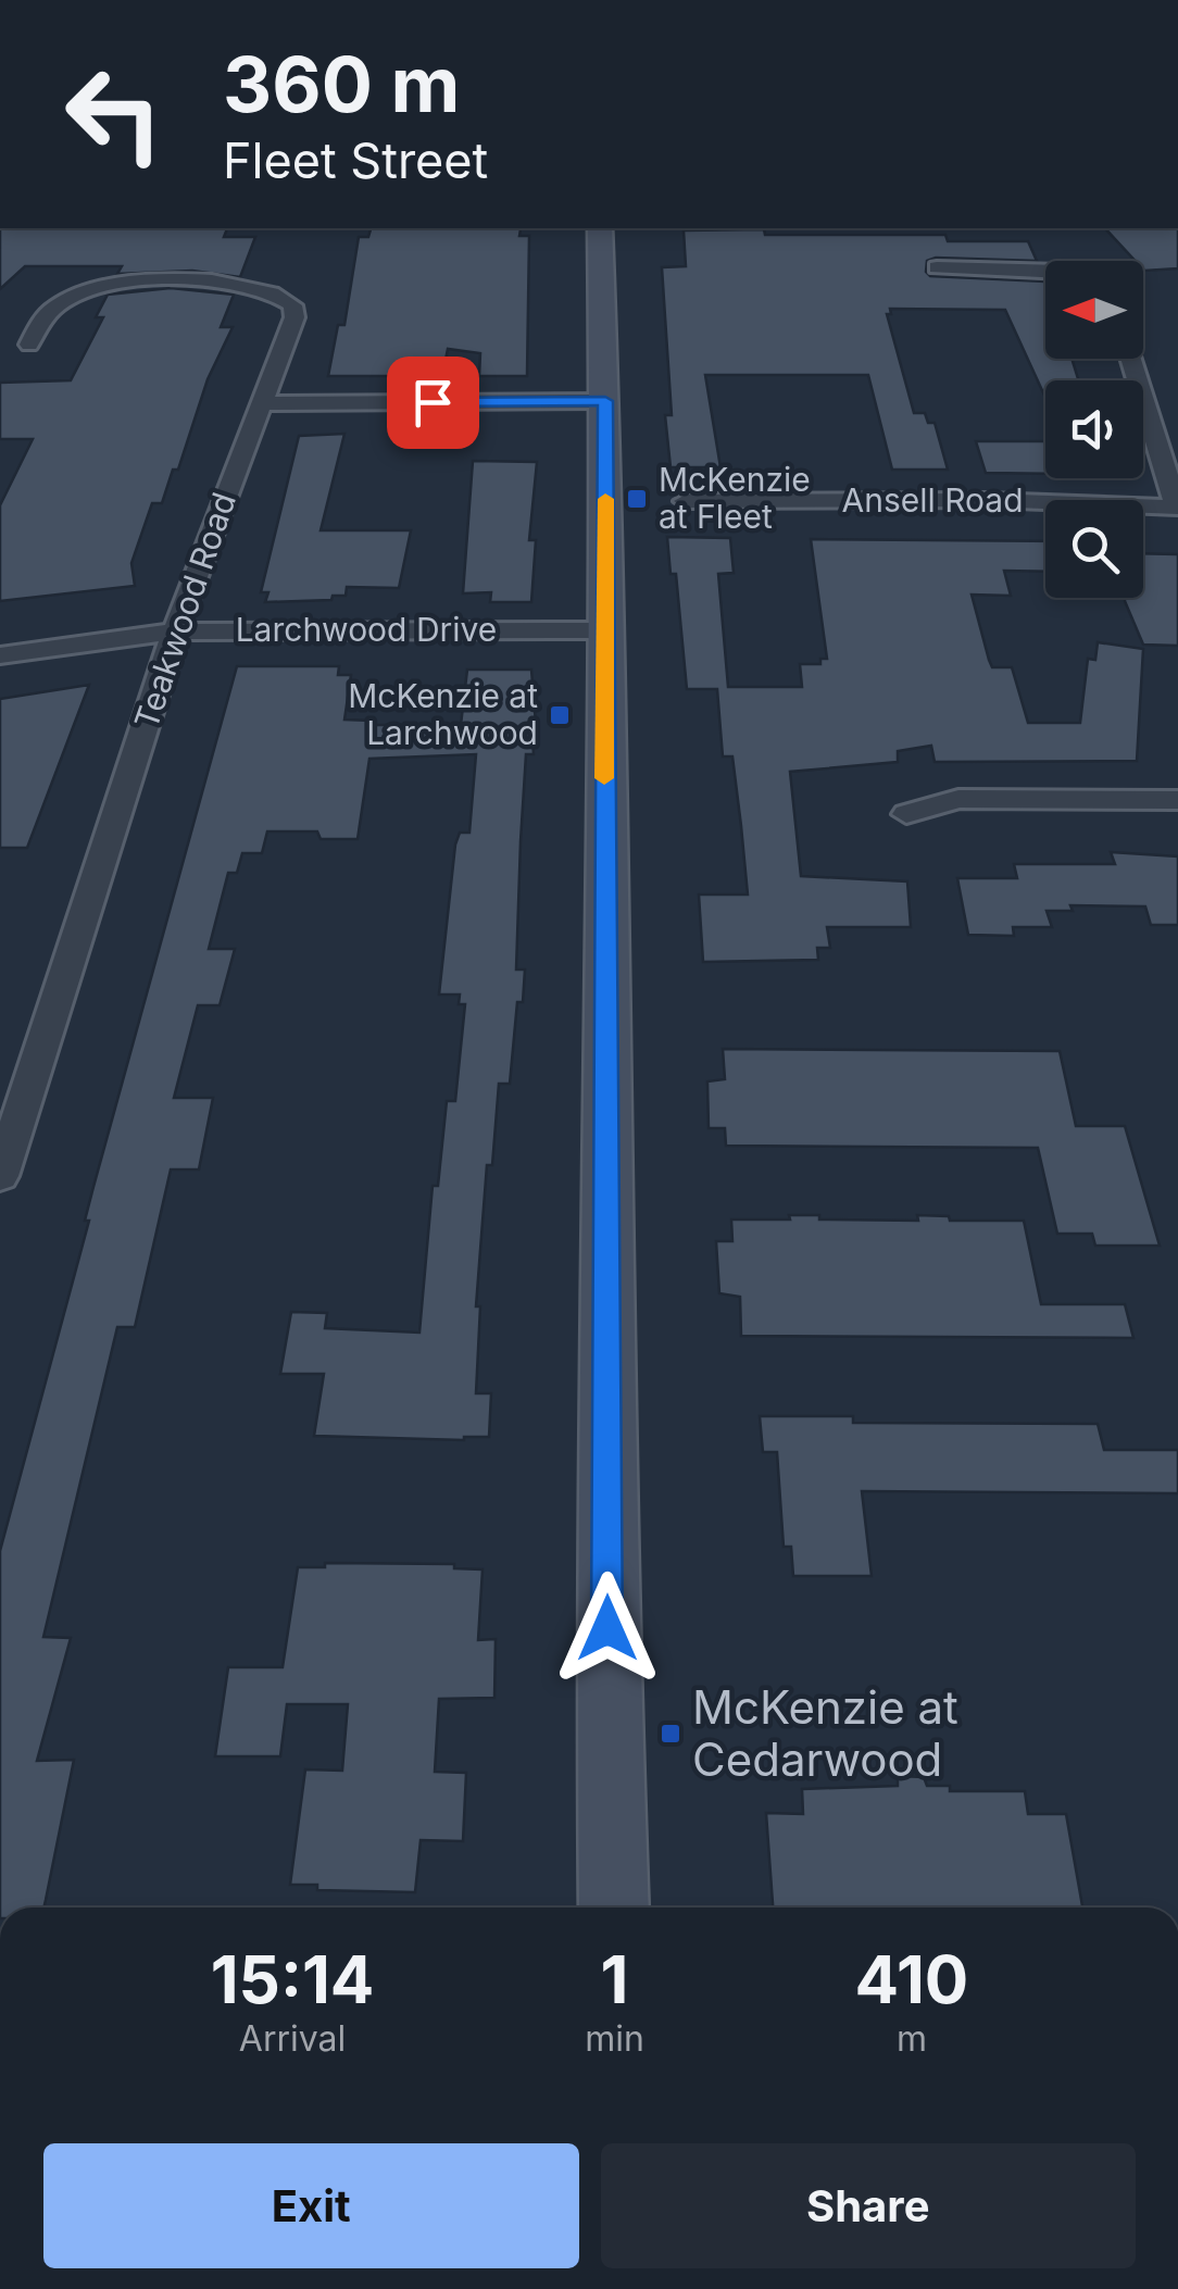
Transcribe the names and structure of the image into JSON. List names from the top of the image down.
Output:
{
  "streets": {
    "street": ["Ansell Road", "Teakwood Road", "Larchwood Drive"]
  },
  "crossings": [
    ["Teakwood Road", "Larchwood Drive"]
  ],
  "places": {
    "transit": ["McKenzie at Fleet", "McKenzie at Larchwood", "McKenzie at Cedarwood"]
  },
  "north": "left",
  "page": {
    "turn": ["360 m", "Fleet Street"],
    "eta": [
      "15:14",
      "Arrival",
      "1",
      "min",
      "410",
      "m"
    ],
    "buttons": ["Exit", "Share"]
  }
}
